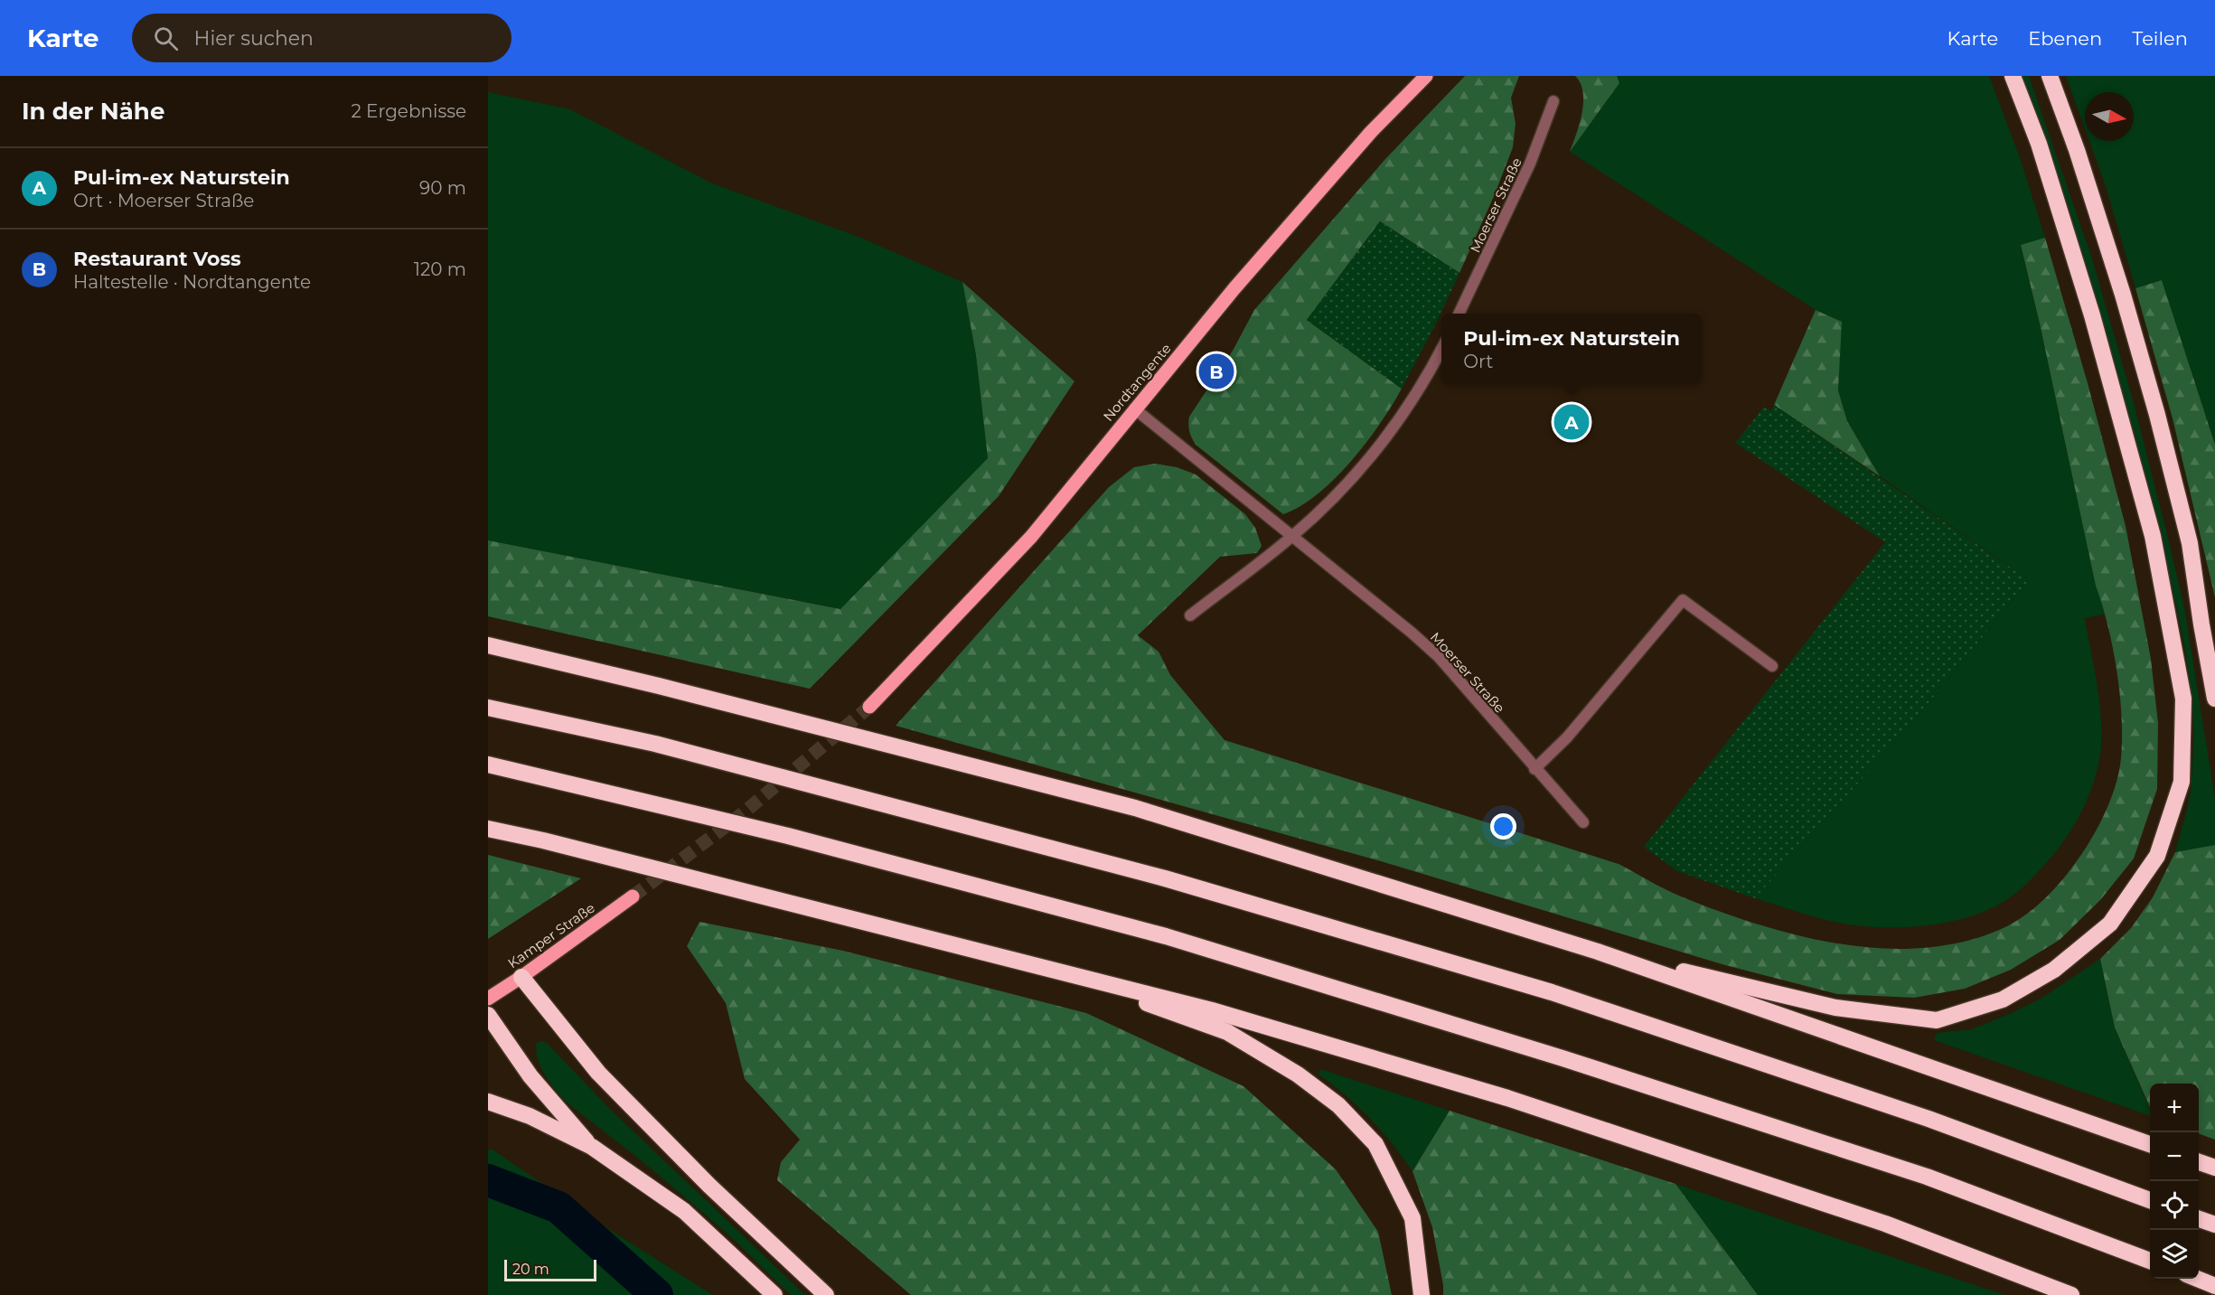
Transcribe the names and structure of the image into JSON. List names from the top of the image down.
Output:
{
  "streets": {
    "main road": ["Nordtangente", "Kamper Straße"],
    "street": ["Moerser Straße"]
  },
  "crossings": [
    ["Moerser Straße", "Nordtangente"]
  ],
  "scale_bar": "20 m",
  "north": "right",
  "page": {
    "header": "Karte",
    "search": "Hier suchen",
    "nav": ["Karte", "Ebenen", "Teilen"],
    "heading": ["In der Nähe", "2 Ergebnisse"],
    "list": [
      {
        "mark": "A",
        "name": "Pul-im-ex Naturstein",
        "note": "Ort · Moerser Straße",
        "value": "90 m"
      },
      {
        "mark": "B",
        "name": "Restaurant Voss",
        "note": "Haltestelle · Nordtangente",
        "value": "120 m"
      }
    ],
    "popup": ["Pul-im-ex Naturstein", "Ort"],
    "pins": ["B", "A"],
    "map_buttons": ["+", "−"],
    "scale": "20 m"
  }
}
